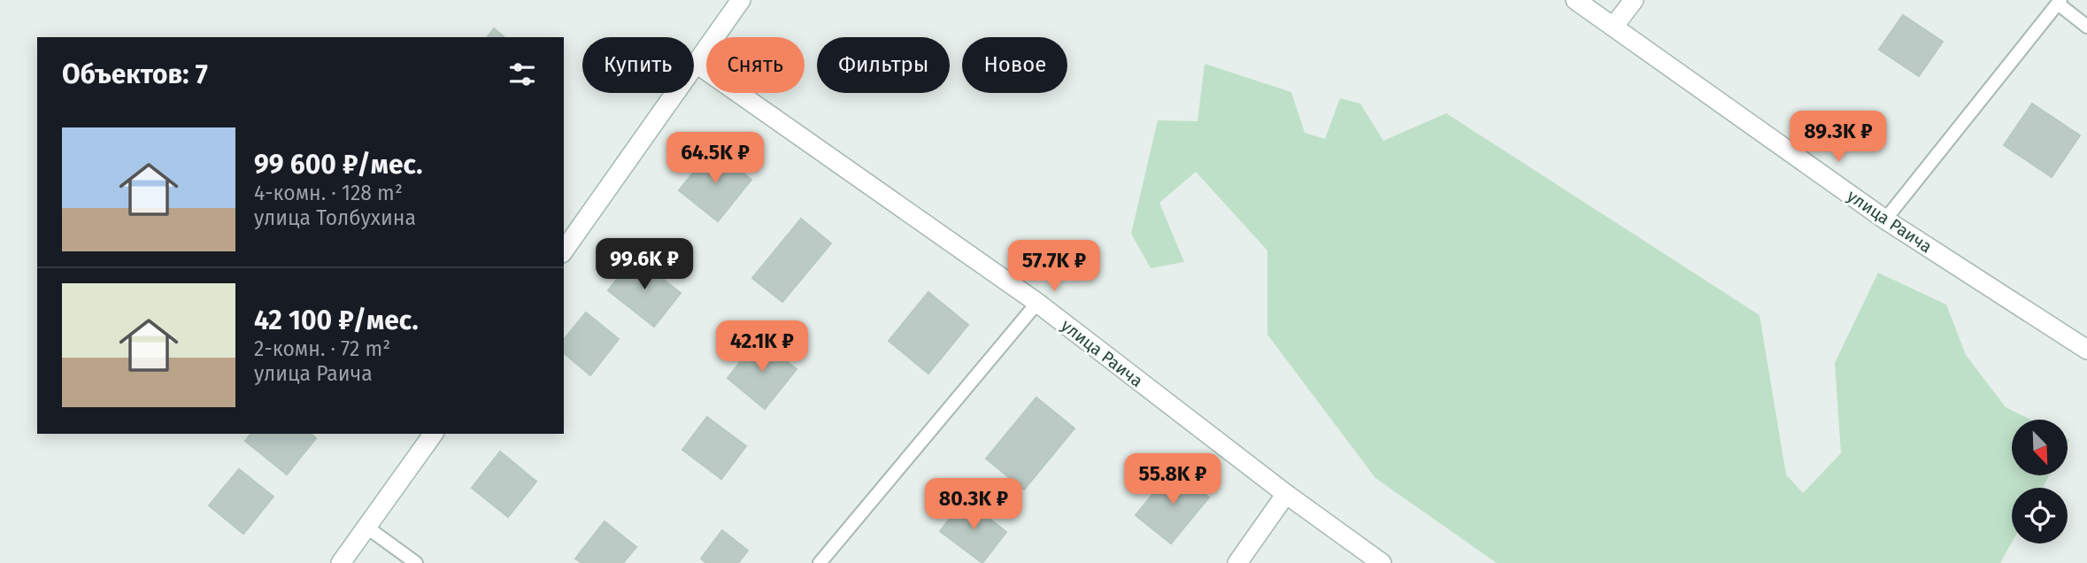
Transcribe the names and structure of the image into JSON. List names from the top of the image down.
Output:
{
  "streets": {
    "street": ["улица Раича"]
  },
  "north": "bottom right",
  "page": {
    "chip": [
      "Купить",
      "Снять",
      "Фильтры",
      "Новое"
    ],
    "heading": "Объектов: 7",
    "price": [
      "89.3K ₽",
      "64.5K ₽",
      "99.6K ₽",
      "57.7K ₽",
      "42.1K ₽",
      "55.8K ₽",
      "80.3K ₽"
    ],
    "list": [
      {
        "name": "99 600 ₽/мес.",
        "note": "4-комн. · 128 m² · улица Толбухина"
      },
      {
        "name": "42 100 ₽/мес.",
        "note": "2-комн. · 72 m² · улица Раича"
      }
    ]
  }
}
